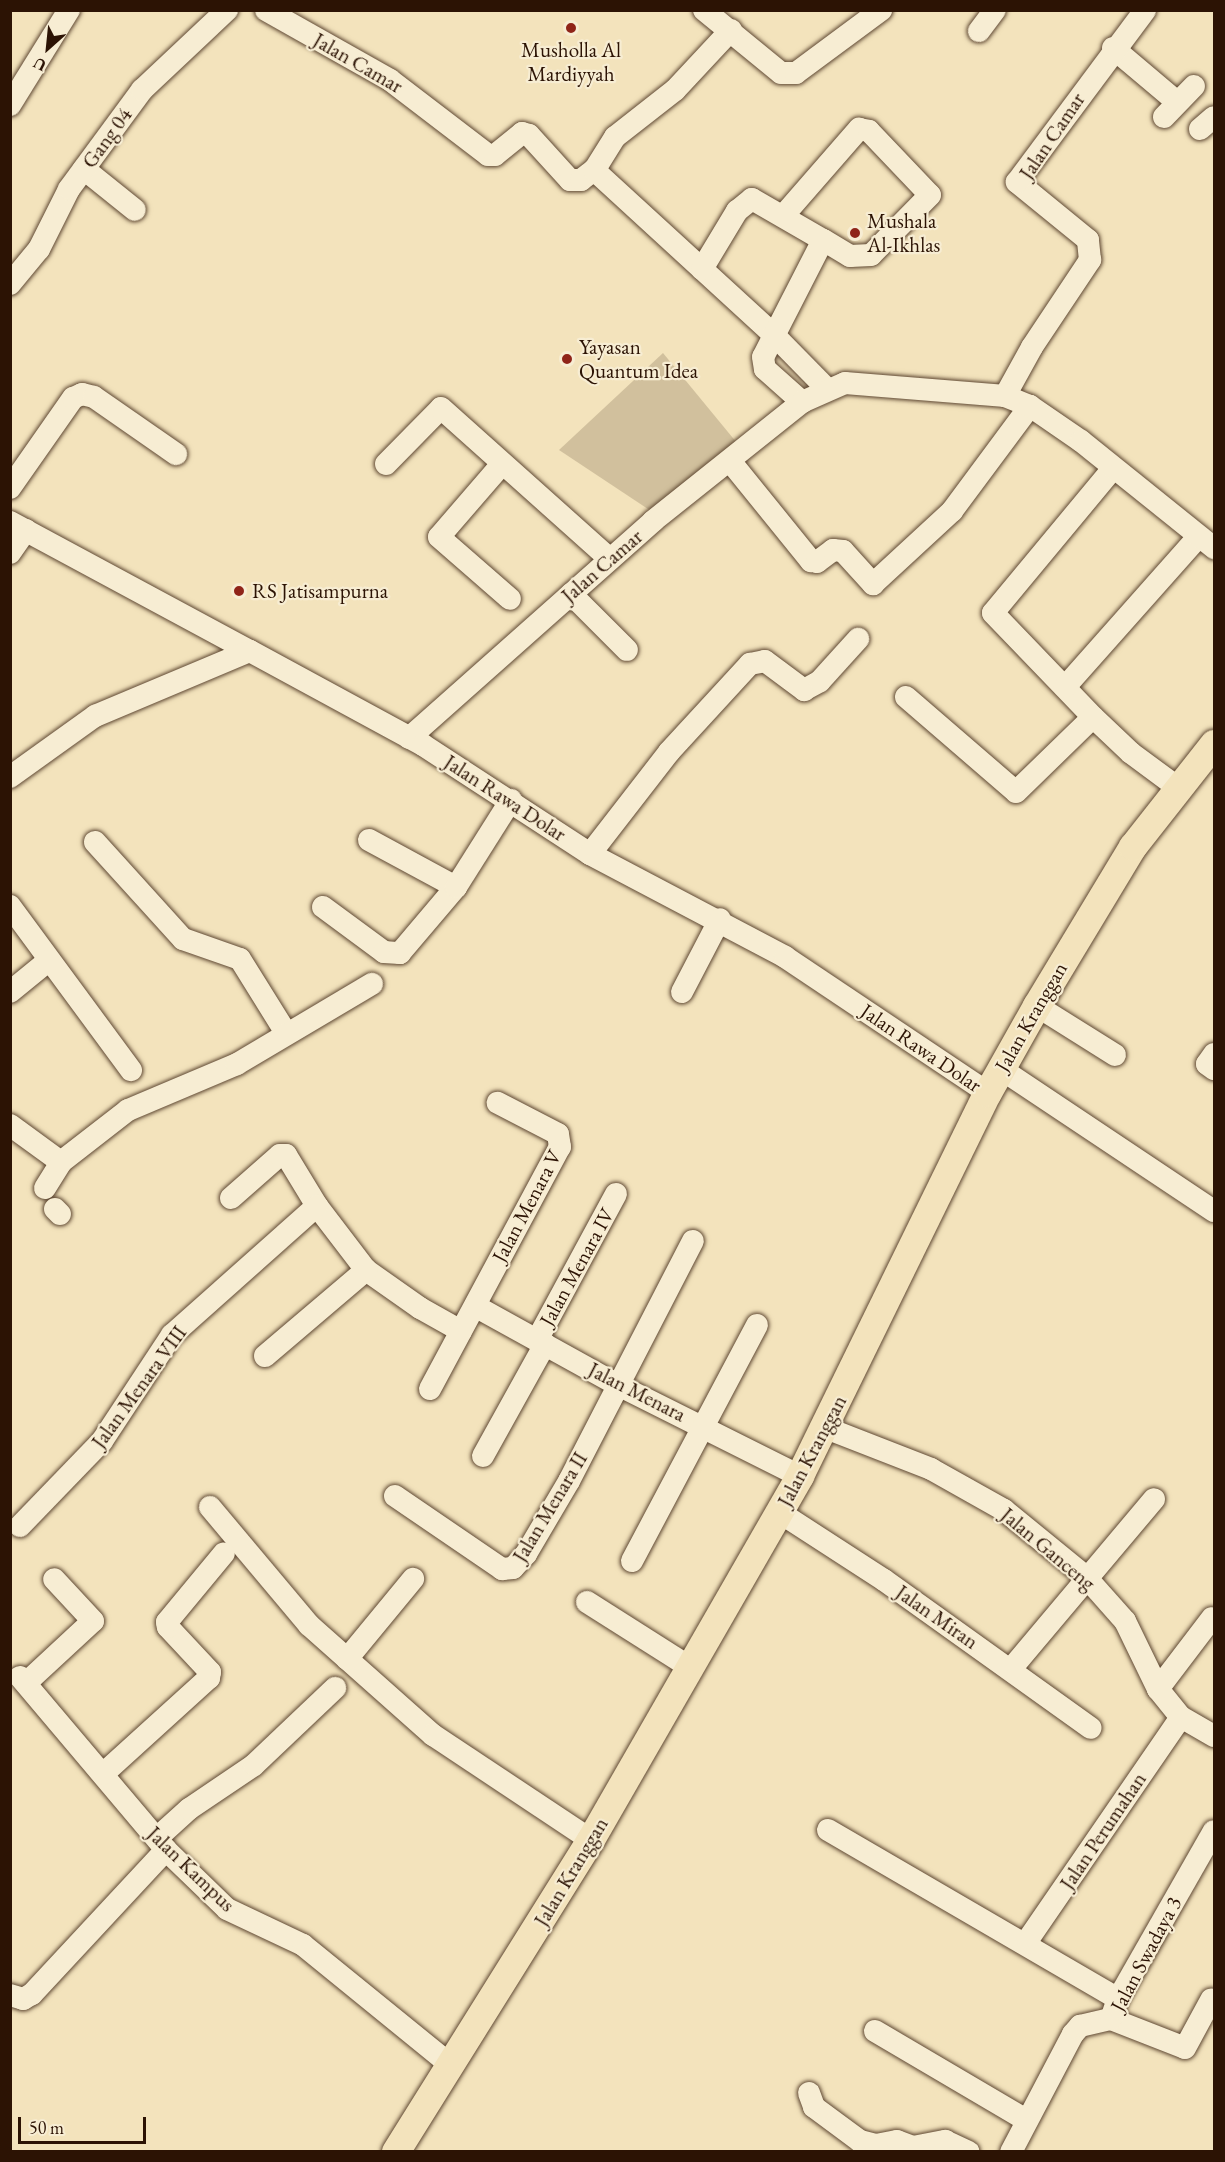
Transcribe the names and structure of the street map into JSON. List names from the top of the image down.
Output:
{
  "streets": {
    "main road": ["Jalan Kranggan"],
    "street": [
      "Jalan Camar",
      "Gang 04",
      "Jalan Rawa Dolar",
      "Jalan Menara V",
      "Jalan Menara IV",
      "Jalan Menara VIII",
      "Jalan Menara",
      "Jalan Menara II",
      "Jalan Ganceng",
      "Jalan Miran",
      "Jalan Perumahan",
      "Jalan Kampus",
      "Jalan Swadaya 3"
    ]
  },
  "crossings": [
    ["Jalan Camar", "Jalan Rawa Dolar"],
    ["Jalan Rawa Dolar", "Jalan Kranggan"],
    ["Jalan Kranggan", "Jalan Menara"],
    ["Jalan Kranggan", "Jalan Ganceng"],
    ["Jalan Kranggan", "Jalan Miran"],
    ["Jalan Kranggan", "Jalan Kampus"],
    ["Jalan Menara V", "Jalan Menara"],
    ["Jalan Menara IV", "Jalan Menara"],
    ["Jalan Menara", "Jalan Menara II"],
    ["Jalan Ganceng", "Jalan Perumahan"]
  ],
  "places": [
    "Musholla Al Mardiyyah",
    "Mushala Al-Ikhlas",
    "Yayasan Quantum Idea",
    "RS Jatisampurna"
  ],
  "scale_bar": "50 m",
  "north": "bottom left"
}
